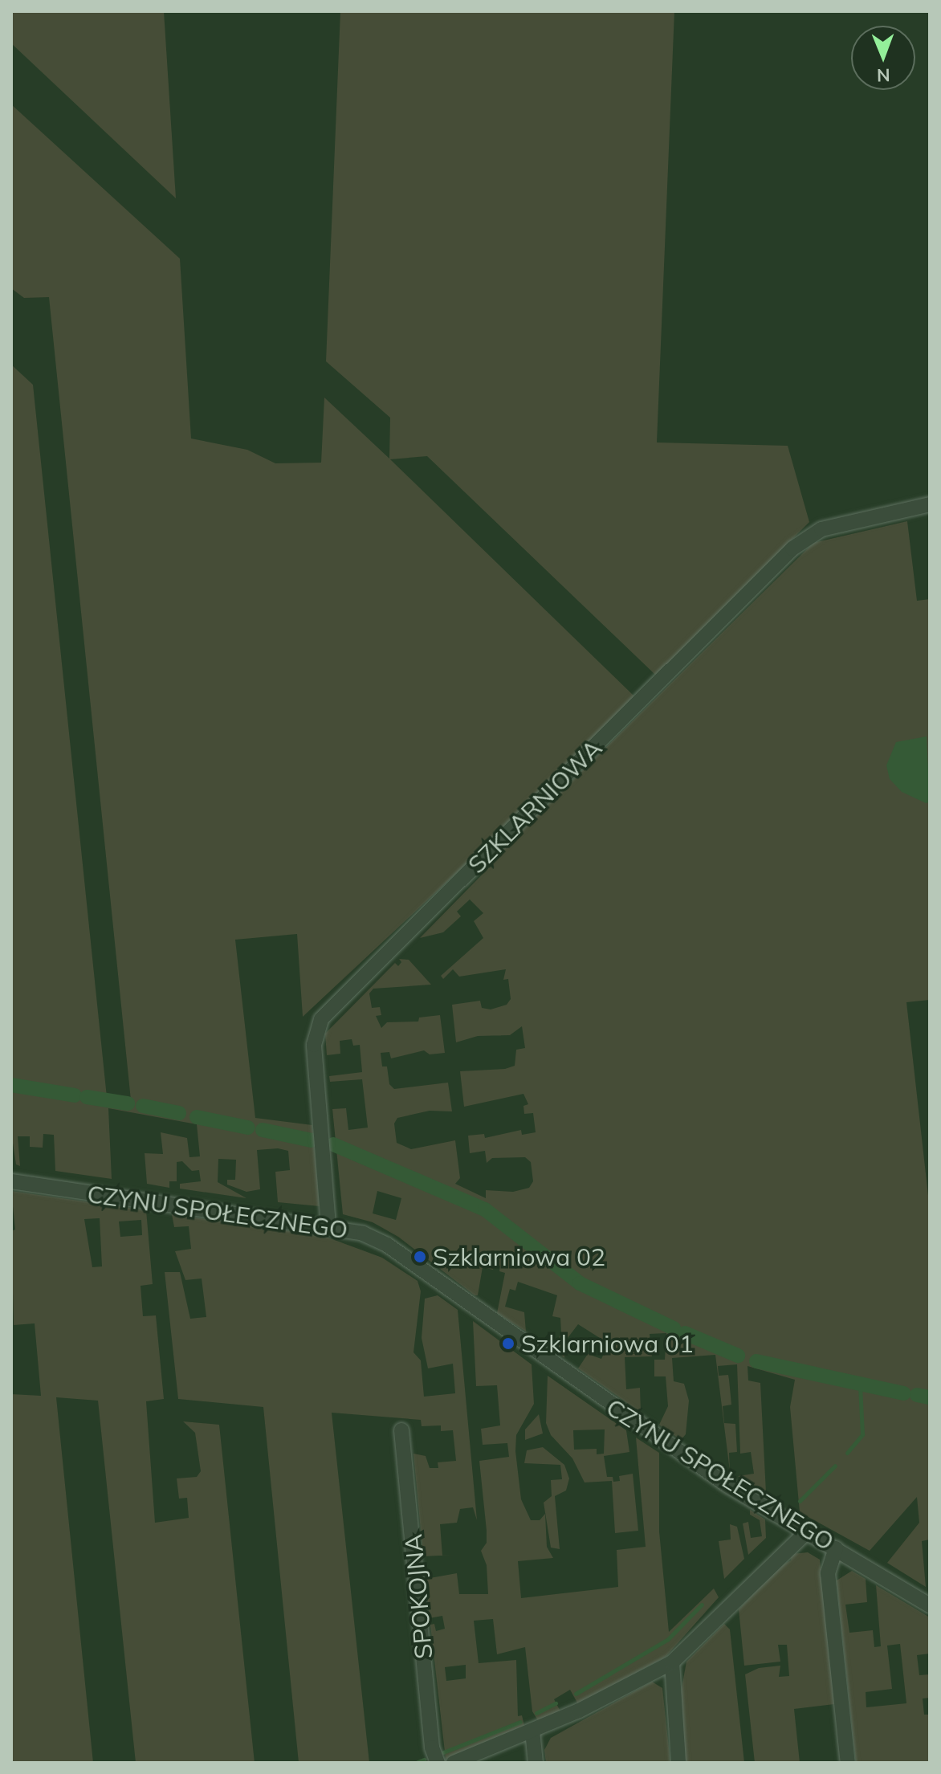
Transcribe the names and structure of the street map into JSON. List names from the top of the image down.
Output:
{
  "streets": {
    "street": ["SZKLARNIOWA", "CZYNU SPOŁECZNEGO", "SPOKOJNA"]
  },
  "crossings": [
    ["SZKLARNIOWA", "CZYNU SPOŁECZNEGO"]
  ],
  "places": ["Szklarniowa 02", "Szklarniowa 01"],
  "north": "bottom"
}
